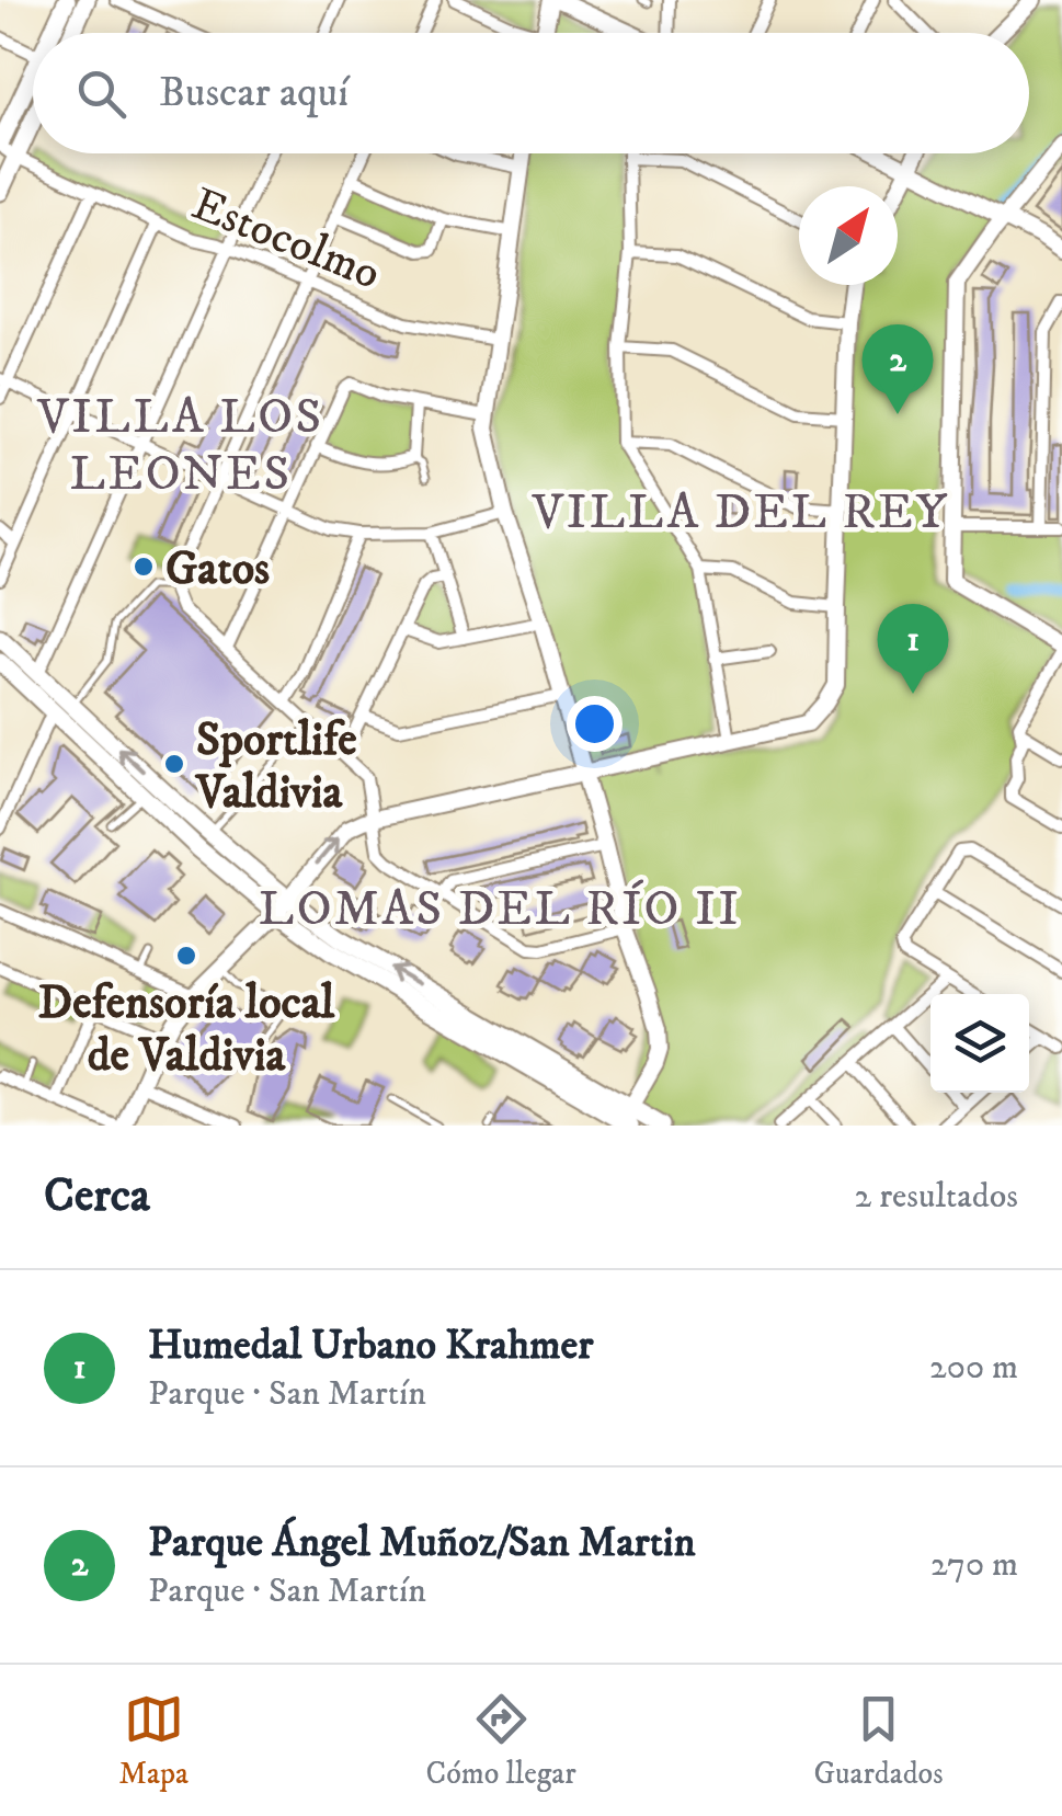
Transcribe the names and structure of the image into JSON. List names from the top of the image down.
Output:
{
  "streets": {
    "street": ["Estocolmo"]
  },
  "districts": ["VILLA LOS LEONES", "VILLA DEL REY", "LOMAS DEL RÍO II"],
  "places": ["Gatos", "Sportlife Valdivia", "Defensoría local de Valdivia"],
  "north": "top right",
  "page": {
    "search": "Buscar aquí",
    "pins": ["2", "1"],
    "heading": ["Cerca", "2 resultados"],
    "list": [
      {
        "mark": "1",
        "name": "Humedal Urbano Krahmer",
        "note": "Parque · San Martín",
        "value": "200 m"
      },
      {
        "mark": "2",
        "name": "Parque Ángel Muñoz/San Martin",
        "note": "Parque · San Martín",
        "value": "270 m"
      }
    ],
    "nav": ["Mapa", "Cómo llegar", "Guardados"]
  }
}
